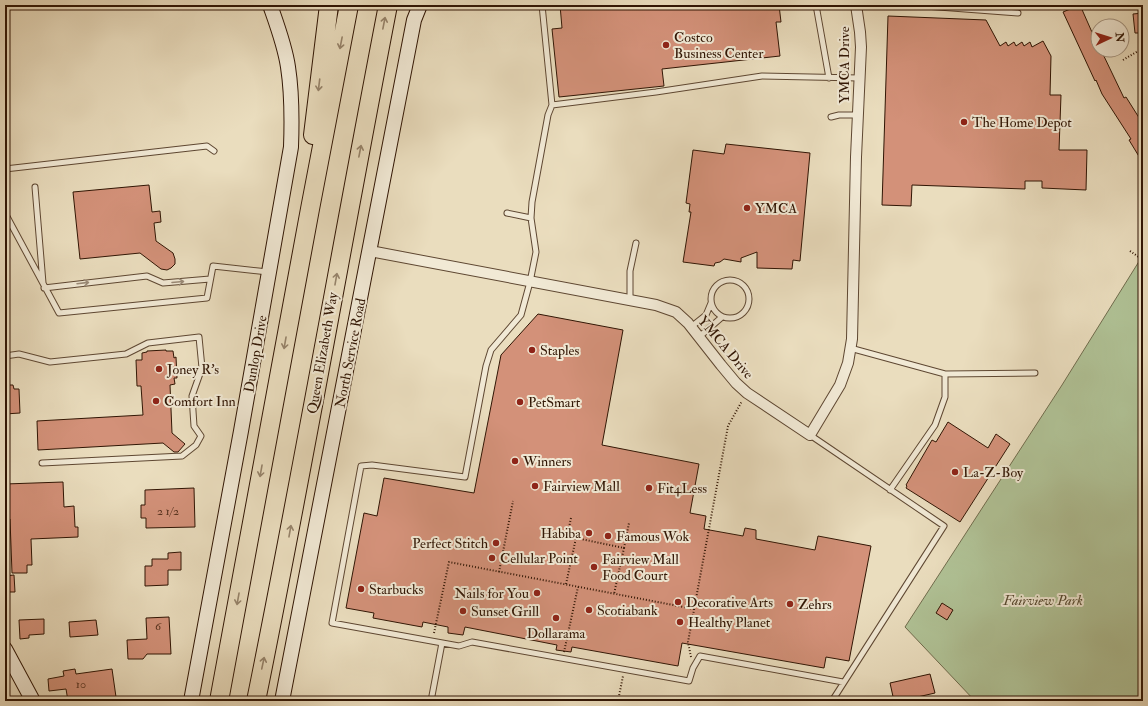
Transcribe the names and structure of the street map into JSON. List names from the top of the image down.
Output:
{
  "streets": {
    "highway": ["Queen Elizabeth Way"],
    "street": ["YMCA Drive", "North Service Road", "Dunlop Drive"]
  },
  "crossings": [
    ["YMCA Drive", "North Service Road"]
  ],
  "parks": ["Fairview Park"],
  "places": [
    "Costco Business Center",
    "The Home Depot",
    "YMCA",
    "Staples",
    "Joney R's",
    "Comfort Inn",
    "PetSmart",
    "Winners",
    "La-Z-Boy",
    "Fairview Mall",
    "Fit4Less",
    "Habiba",
    "Famous Wok",
    "Perfect Stitch",
    "Cellular Point",
    "Fairview Mall Food Court",
    "Starbucks",
    "Nails for You",
    "Decorative Arts",
    "Zehrs",
    "Scotiabank",
    "Sunset Grill",
    "Dollarama",
    "Healthy Planet"
  ],
  "house_numbers": ["2 1/2", "6", "10"],
  "north": "right"
}
